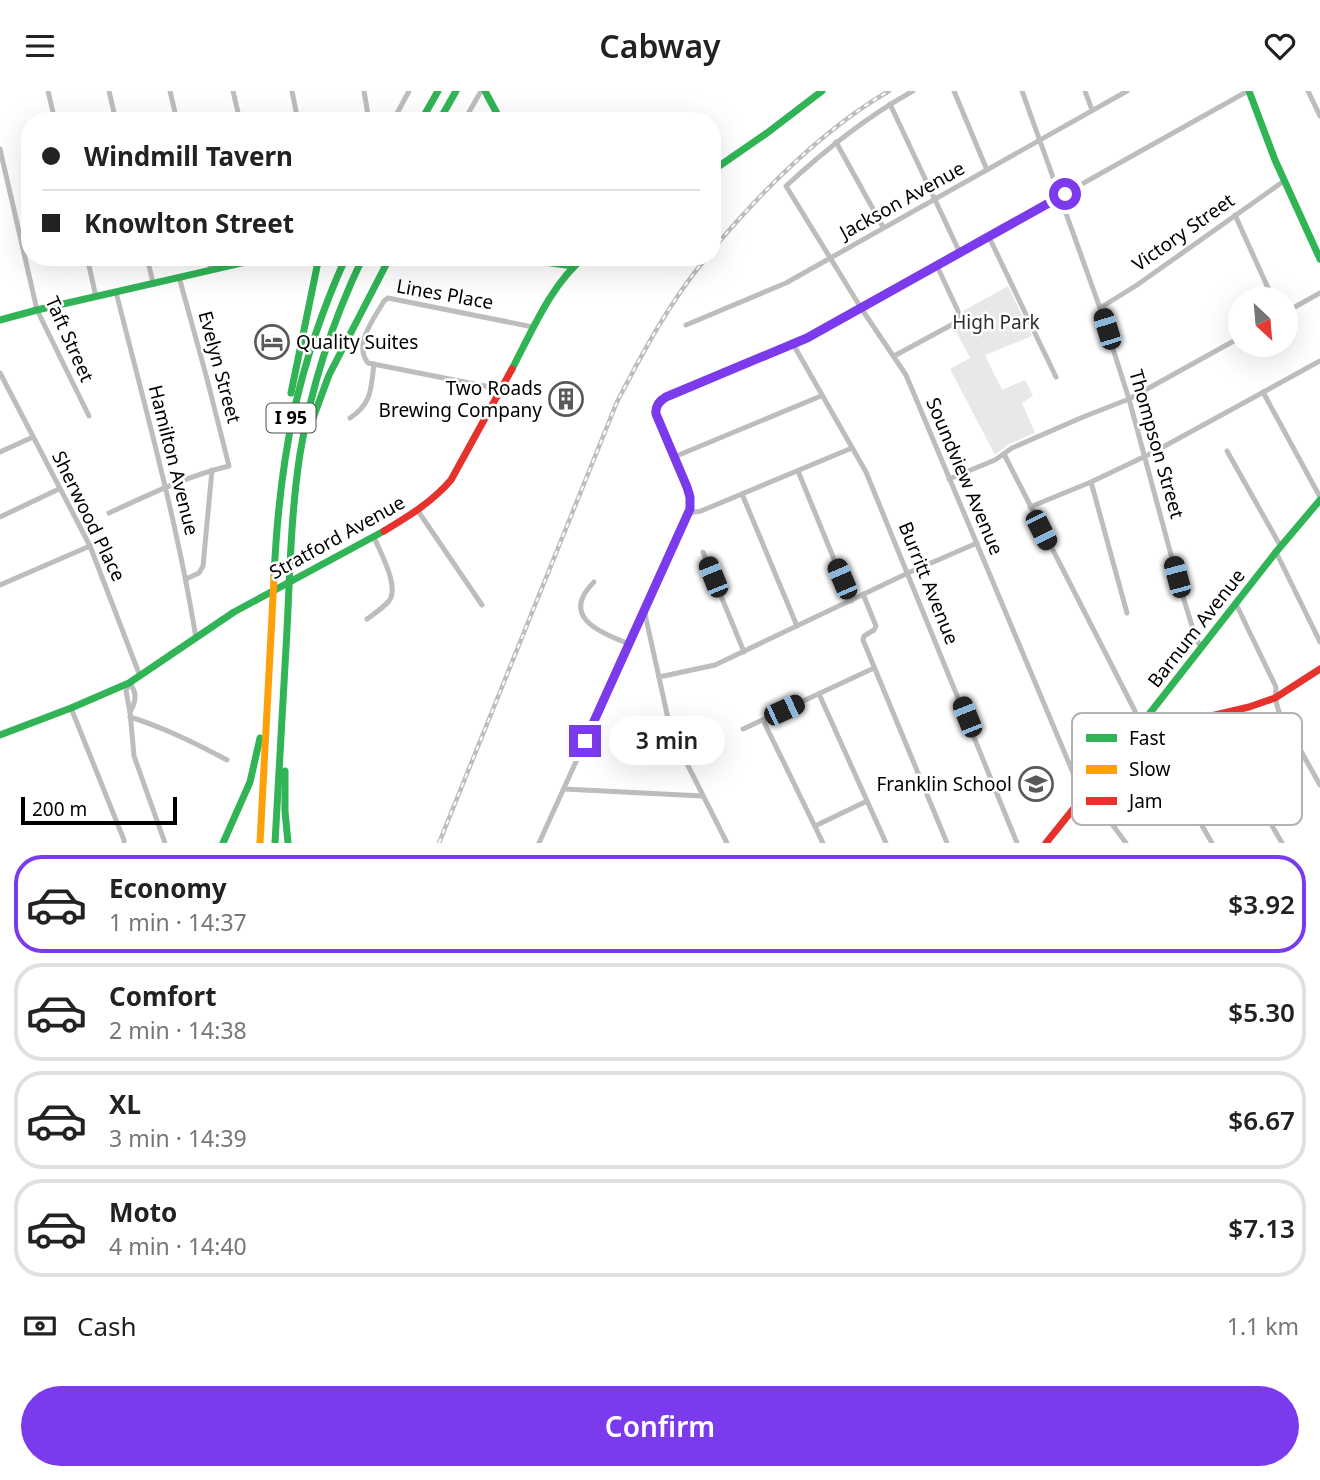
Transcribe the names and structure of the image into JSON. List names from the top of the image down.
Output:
{
  "streets": {
    "main road": ["I 95", "Stratford Avenue", "Barnum Avenue"],
    "street": [
      "Jackson Avenue",
      "Victory Street",
      "Lines Place",
      "Taft Street",
      "Evelyn Street",
      "Thompson Street",
      "Hamilton Avenue",
      "Soundview Avenue",
      "Sherwood Place",
      "Burritt Avenue"
    ]
  },
  "crossings": [
    ["Jackson Avenue", "Thompson Street"],
    ["Jackson Avenue", "Soundview Avenue"],
    ["Victory Street", "Thompson Street"],
    ["Lines Place", "Stratford Avenue"],
    ["Thompson Street", "Barnum Avenue"],
    ["Hamilton Avenue", "Stratford Avenue"],
    ["Sherwood Place", "Stratford Avenue"]
  ],
  "parks": ["High Park"],
  "places": {
    "hotel": ["Quality Suites"],
    "building": ["Two Roads Brewing Company"],
    "school or university": ["Franklin School"]
  },
  "legend": ["Fast", "Slow", "Jam"],
  "scale_bar": "200 m",
  "north": "bottom right",
  "page": {
    "header": "Cabway",
    "banner": ["Windmill Tavern", "Knowlton Street"],
    "bubble": "3 min",
    "scale": "200 m",
    "list": [
      {
        "name": "Economy",
        "note": "1 min · 14:37",
        "value": "$3.92"
      },
      {
        "name": "Comfort",
        "note": "2 min · 14:38",
        "value": "$5.30"
      },
      {
        "name": "XL",
        "note": "3 min · 14:39",
        "value": "$6.67"
      },
      {
        "name": "Moto",
        "note": "4 min · 14:40",
        "value": "$7.13"
      }
    ],
    "pay": ["Cash", "1.1 km"],
    "buttons": "Confirm"
  }
}
